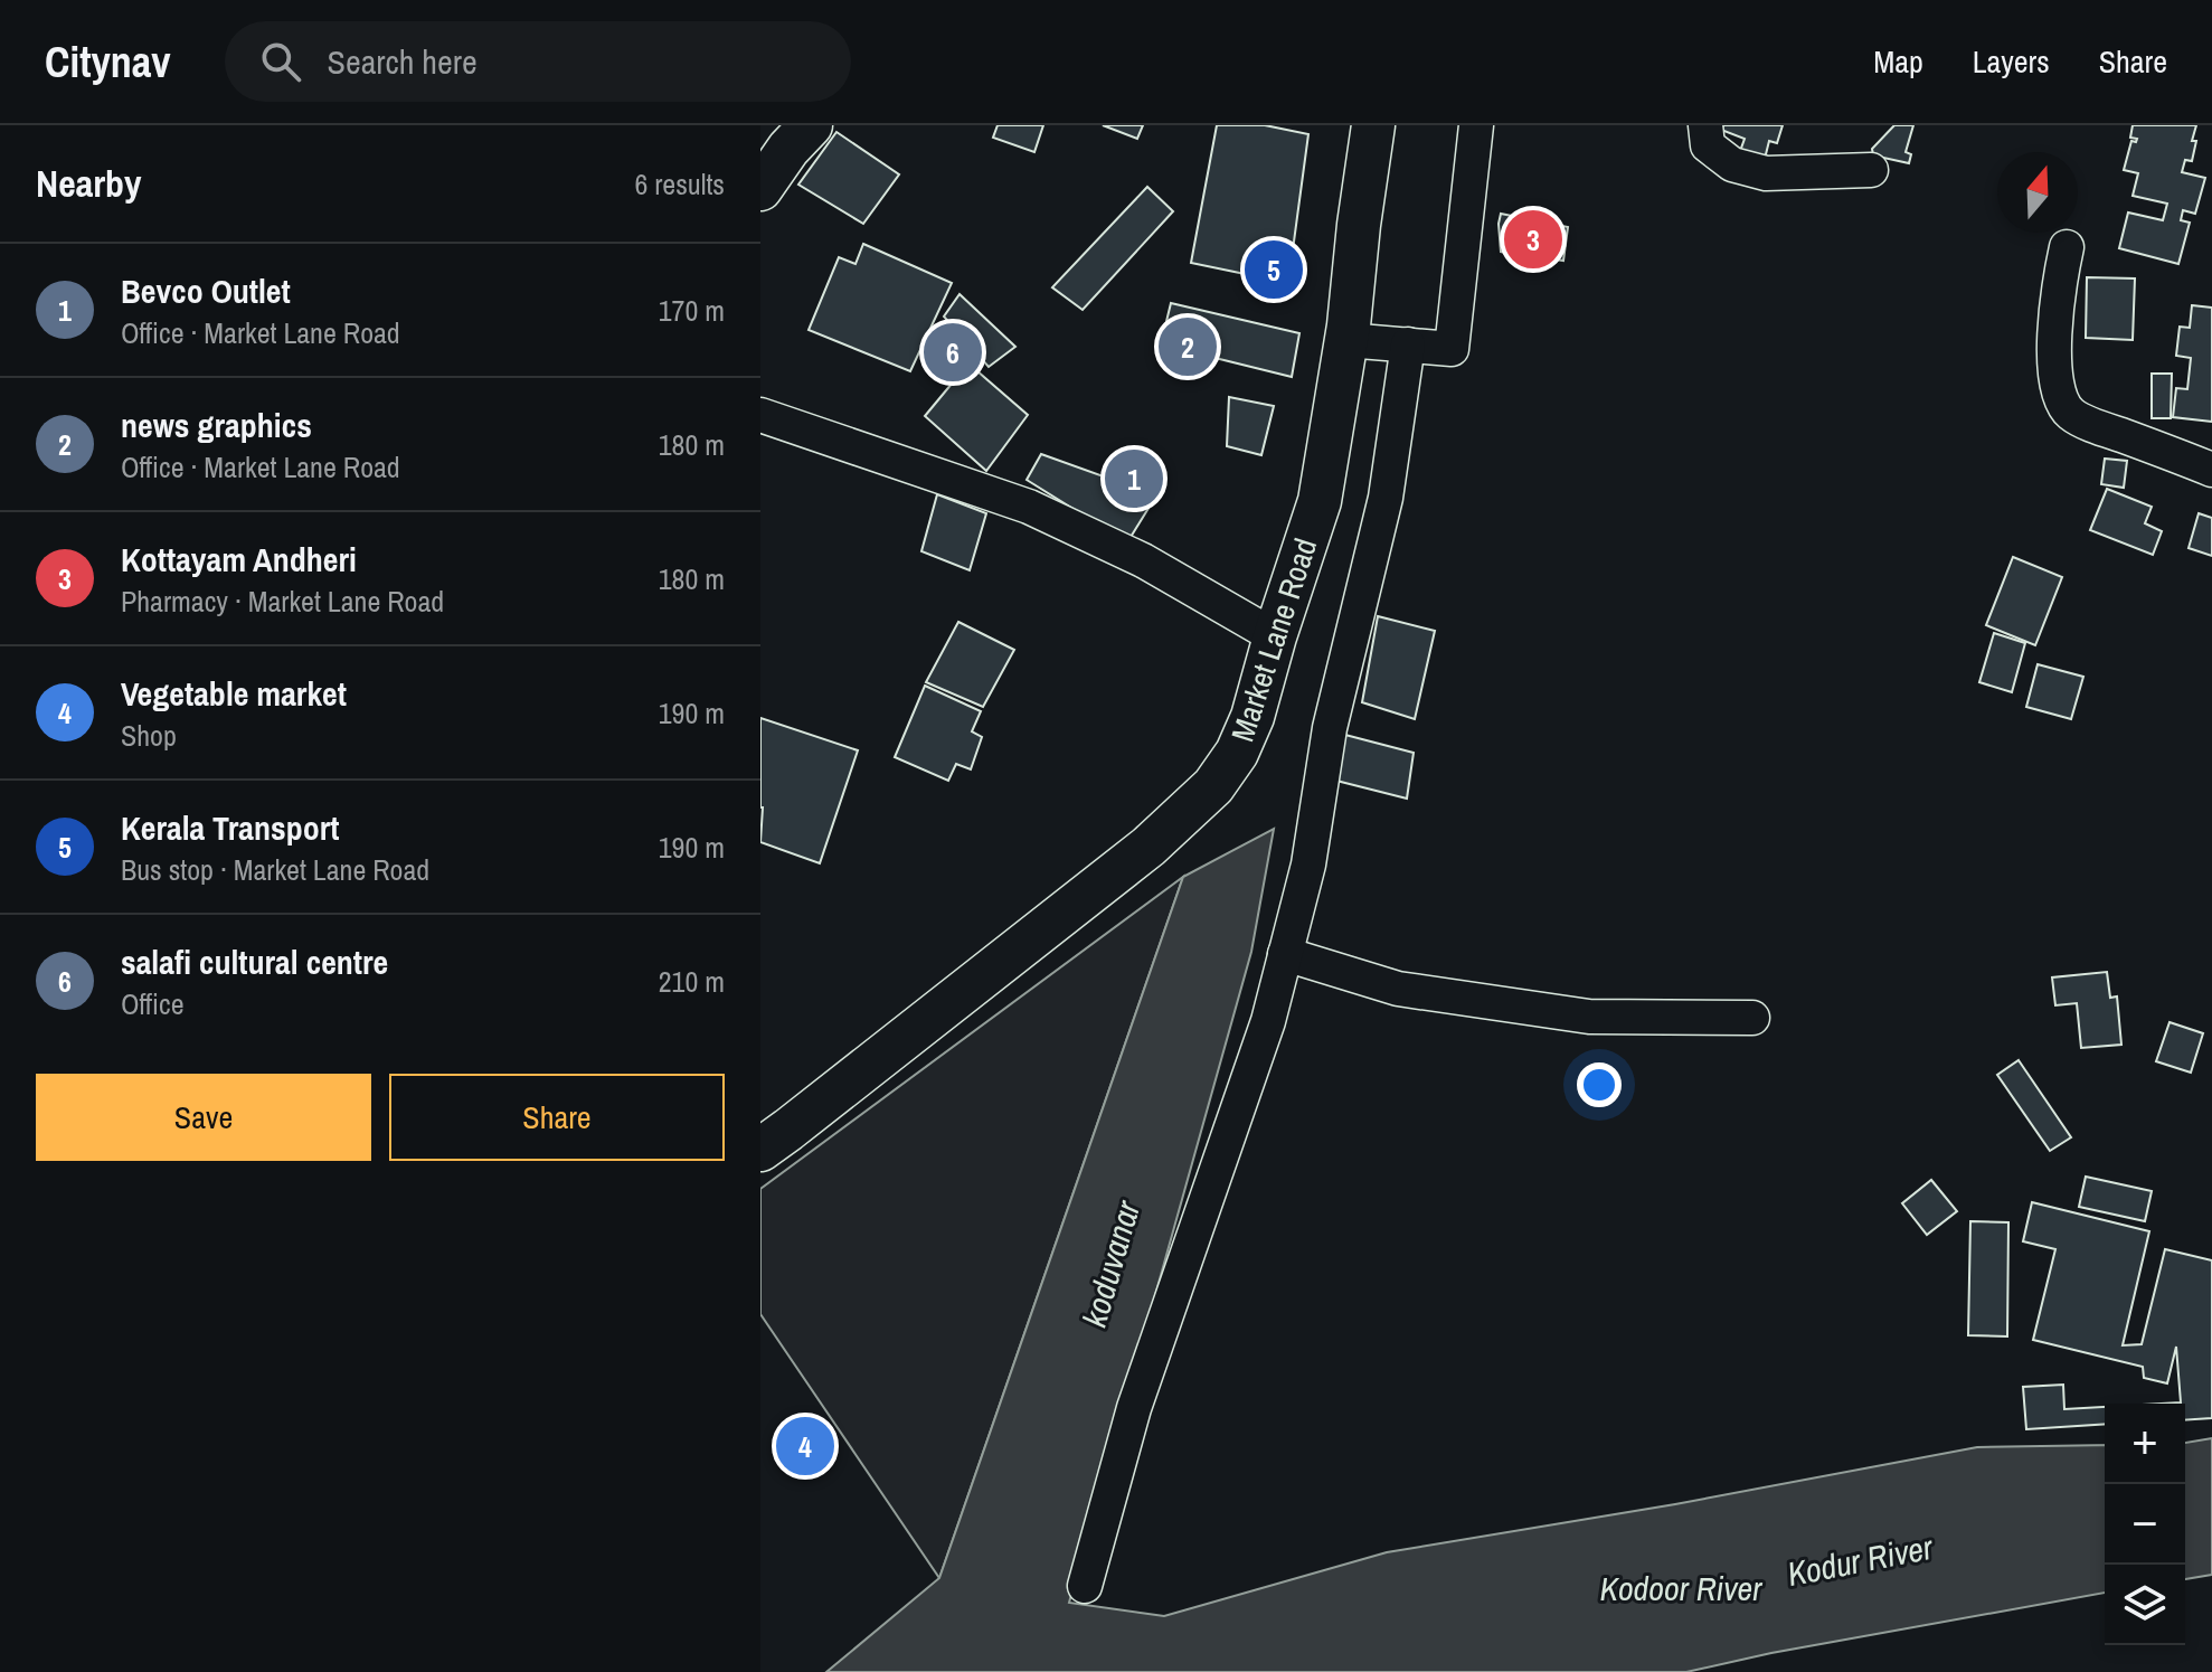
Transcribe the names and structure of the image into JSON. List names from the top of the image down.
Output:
{
  "streets": {
    "main road": ["Market Lane Road"]
  },
  "water": ["koduvanar", "Kodur River", "Kodoor River"],
  "north": "top",
  "page": {
    "header": "Citynav",
    "search": "Search here",
    "nav": ["Map", "Layers", "Share"],
    "heading": ["Nearby", "6 results"],
    "pins": [
      "3",
      "5",
      "2",
      "6",
      "1",
      "4"
    ],
    "list": [
      {
        "mark": "1",
        "name": "Bevco Outlet",
        "note": "Office · Market Lane Road",
        "value": "170 m"
      },
      {
        "mark": "2",
        "name": "news graphics",
        "note": "Office · Market Lane Road",
        "value": "180 m"
      },
      {
        "mark": "3",
        "name": "Kottayam Andheri",
        "note": "Pharmacy · Market Lane Road",
        "value": "180 m"
      },
      {
        "mark": "4",
        "name": "Vegetable market",
        "note": "Shop",
        "value": "190 m"
      },
      {
        "mark": "5",
        "name": "Kerala Transport",
        "note": "Bus stop · Market Lane Road",
        "value": "190 m"
      },
      {
        "mark": "6",
        "name": "salafi cultural centre",
        "note": "Office",
        "value": "210 m"
      }
    ],
    "buttons": ["Save", "Share"],
    "map_buttons": ["+", "−"]
  }
}
